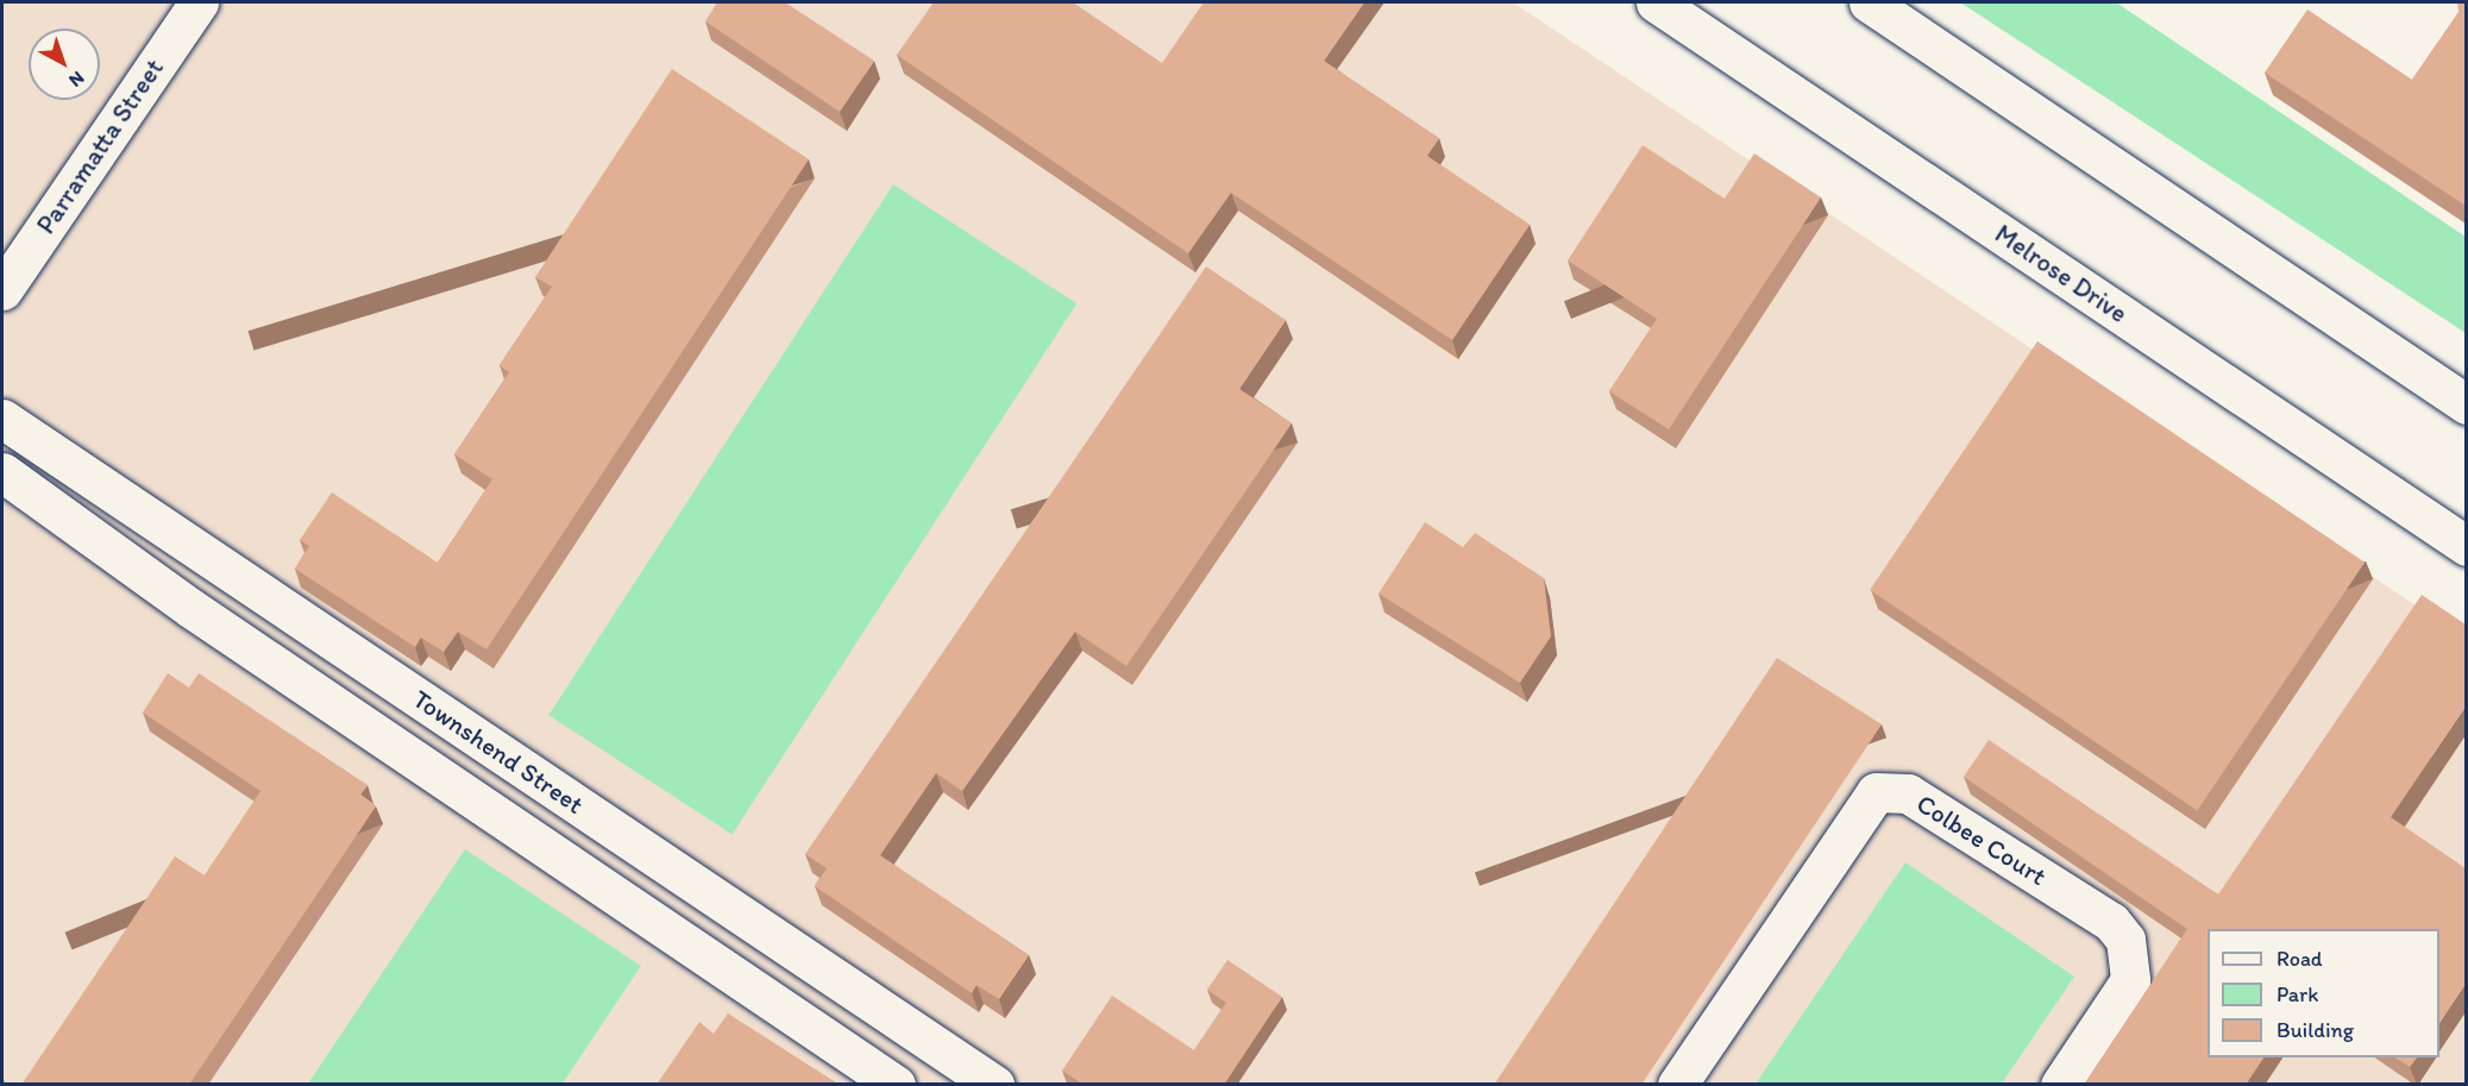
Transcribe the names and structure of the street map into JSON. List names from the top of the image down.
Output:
{
  "streets": {
    "street": [
      "Parramatta Street",
      "Melrose Drive",
      "Townshend Street",
      "Colbee Court"
    ]
  },
  "legend": ["Road", "Park", "Building"],
  "north": "bottom right"
}
